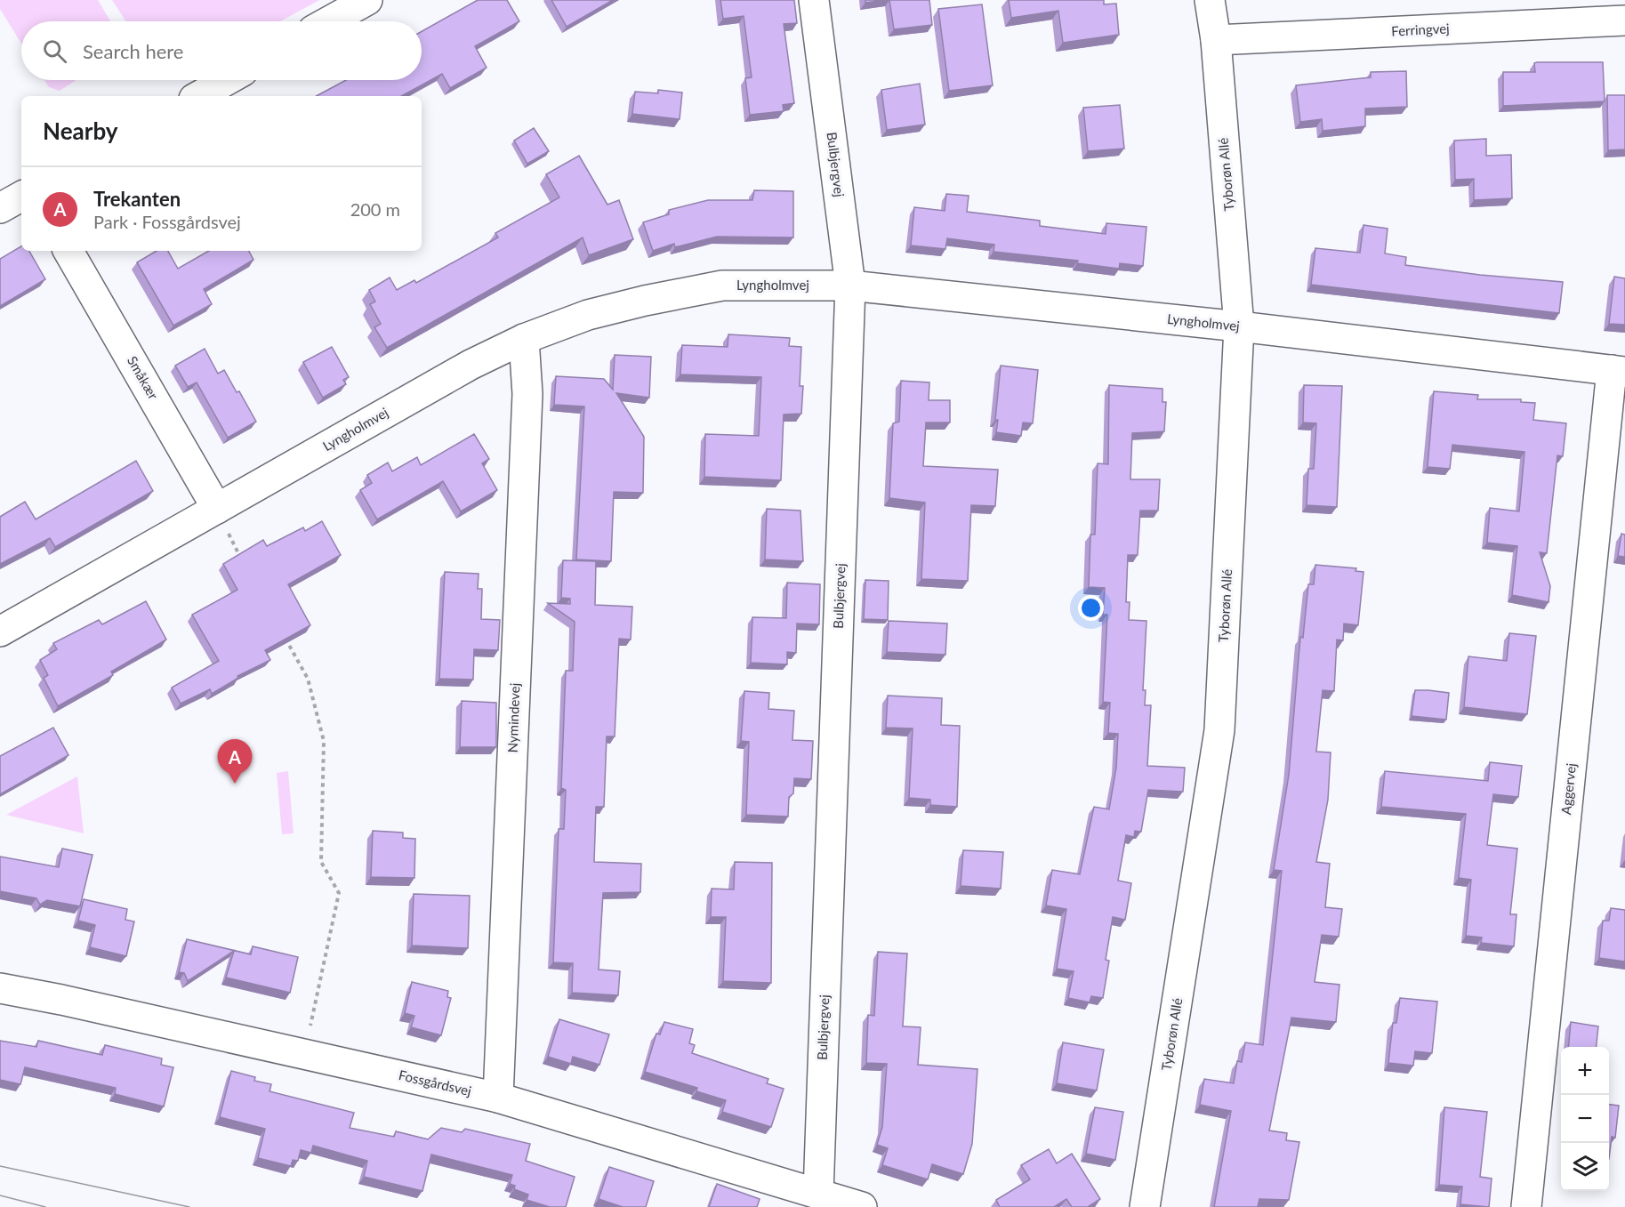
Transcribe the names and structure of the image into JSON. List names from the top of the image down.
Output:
{
  "streets": {
    "street": [
      "Ferringvej",
      "Bulbjergvej",
      "Tyborøn Allé",
      "Lyngholmvej",
      "Småkær",
      "Nymindevej",
      "Aggervej",
      "Fossgårdsvej"
    ]
  },
  "crossings": [
    ["Ferringvej", "Tyborøn Allé"],
    ["Bulbjergvej", "Lyngholmvej"],
    ["Bulbjergvej", "Fossgårdsvej"],
    ["Tyborøn Allé", "Lyngholmvej"],
    ["Lyngholmvej", "Småkær"],
    ["Lyngholmvej", "Nymindevej"],
    ["Lyngholmvej", "Aggervej"],
    ["Nymindevej", "Fossgårdsvej"]
  ],
  "page": {
    "search": "Search here",
    "heading": "Nearby",
    "list": [
      {
        "mark": "A",
        "name": "Trekanten",
        "note": "Park · Fossgårdsvej",
        "value": "200 m"
      }
    ],
    "pins": "A",
    "map_buttons": ["+", "−"]
  }
}
